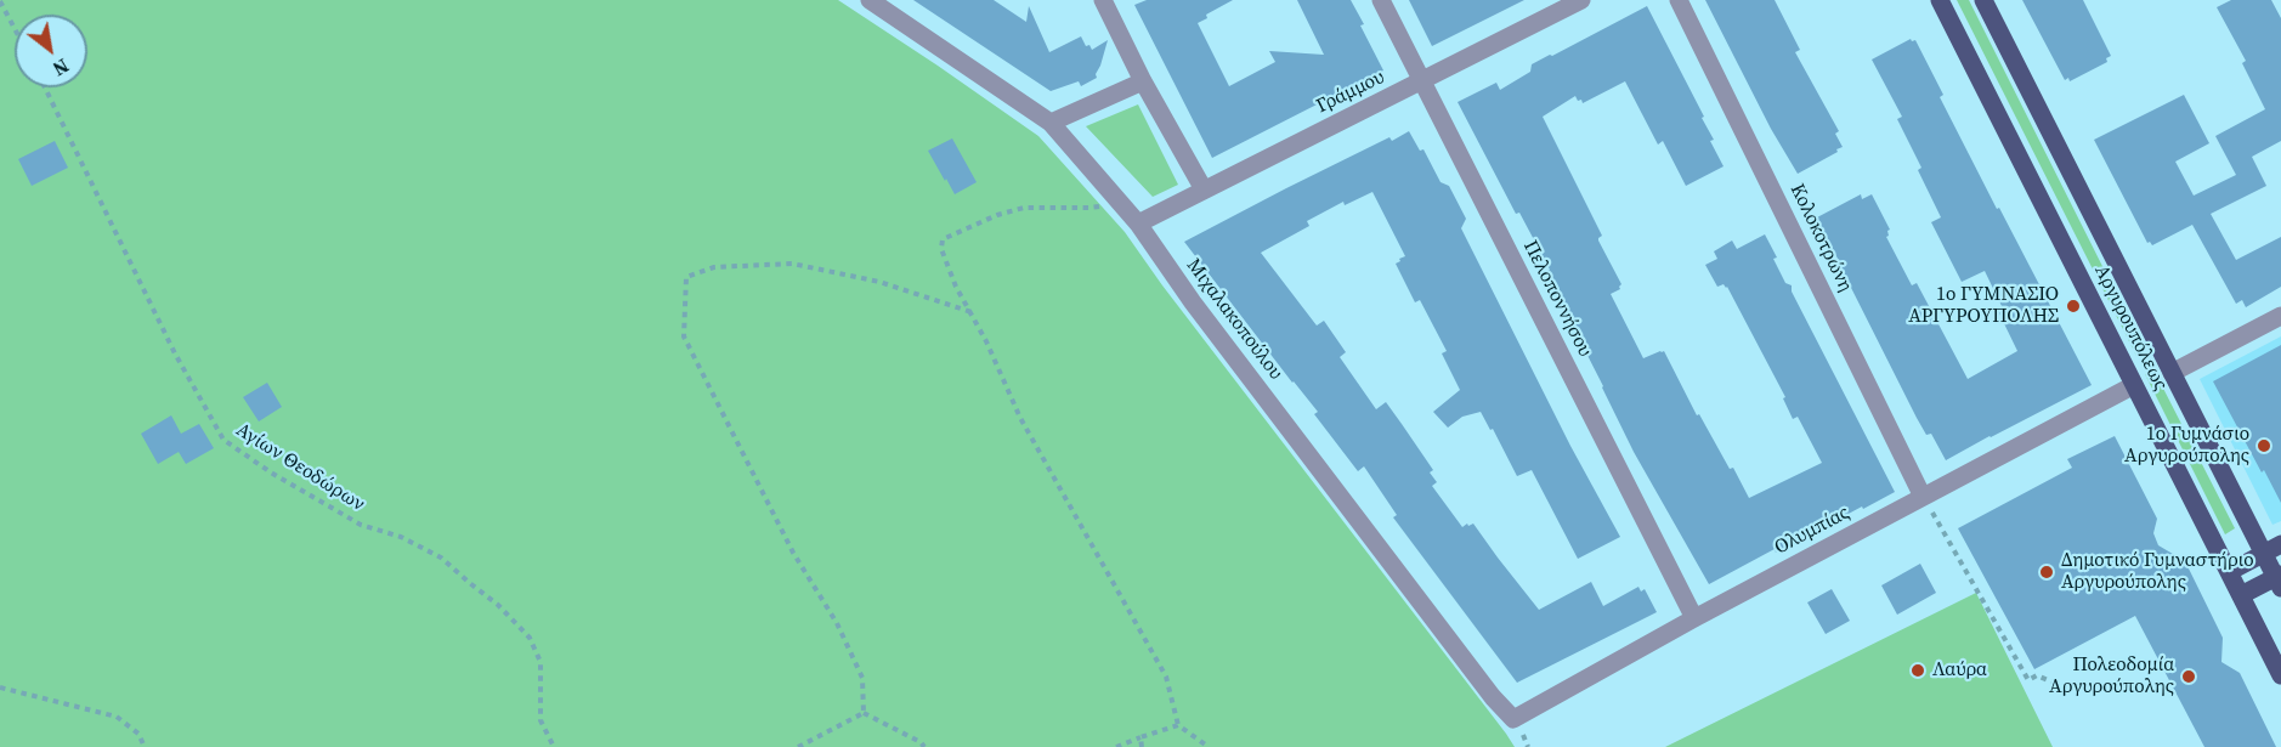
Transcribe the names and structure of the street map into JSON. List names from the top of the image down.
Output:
{
  "streets": {
    "main road": ["Αργυρουπόλεως"],
    "street": [
      "Γράμμου",
      "Κολοκοτρώνη",
      "Πελοποννήσου",
      "Μιχαλακοπούλου",
      "Ολυμπίας"
    ],
    "path": ["Αγίων Θεοδώρων"]
  },
  "crossings": [
    ["Γράμμου", "Πελοποννήσου"],
    ["Γράμμου", "Μιχαλακοπούλου"],
    ["Κολοκοτρώνη", "Ολυμπίας"],
    ["Πελοποννήσου", "Ολυμπίας"],
    ["Μιχαλακοπούλου", "Ολυμπίας"],
    ["Αργυρουπόλεως", "Ολυμπίας"]
  ],
  "places": [
    "1ο ΓΥΜΝΑΣΙΟ ΑΡΓΥΡΟΥΠΟΛΗΣ",
    "1ο Γυμνάσιο Αργυρούπολης",
    "Δημοτικό Γυμναστήριο Αργυρούπολης",
    "Λαύρα",
    "Πολεοδομία Αργυρούπολης"
  ],
  "north": "bottom right"
}
